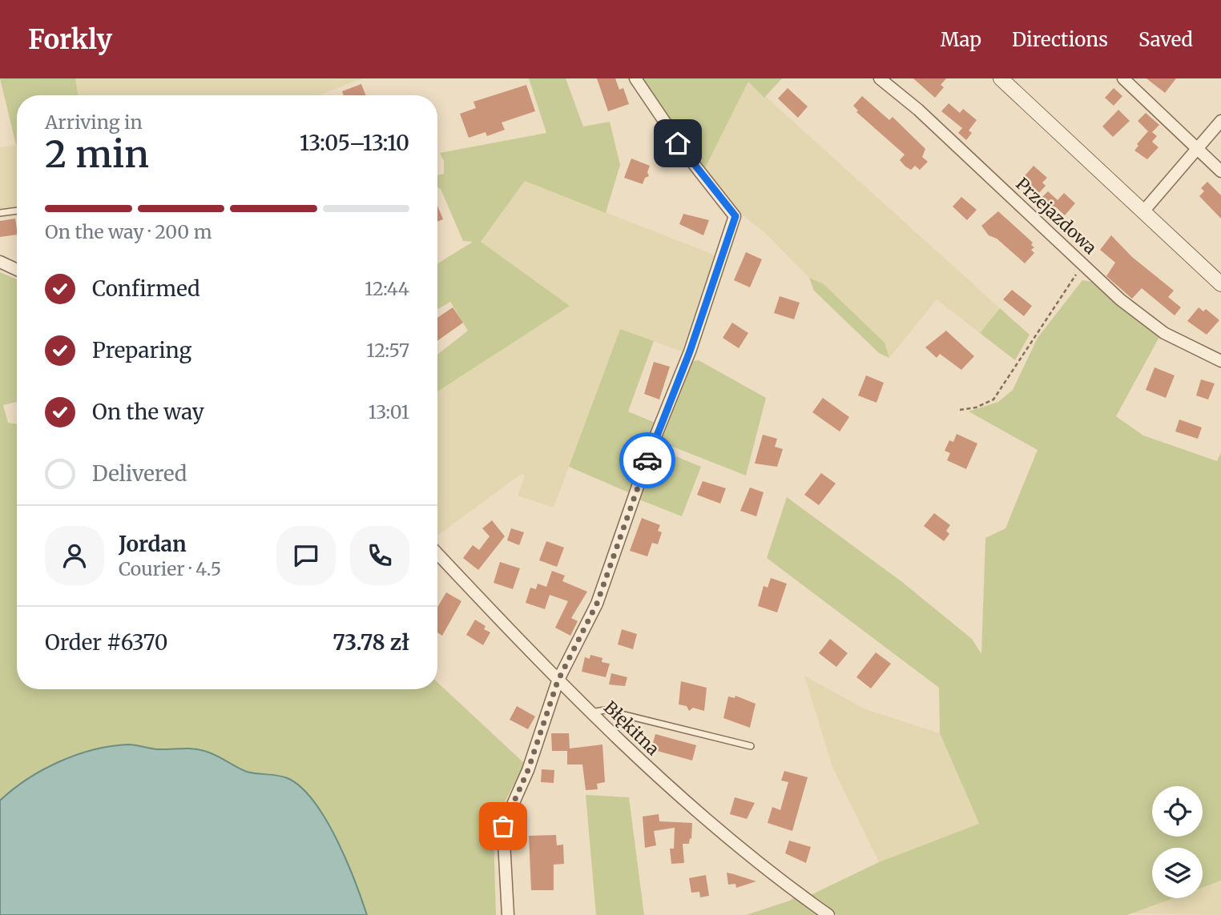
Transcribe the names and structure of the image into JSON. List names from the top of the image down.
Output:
{
  "streets": {
    "street": ["Przejazdowa", "Błękitna"]
  },
  "page": {
    "header": "Forkly",
    "nav": ["Map", "Directions", "Saved"],
    "heading": ["2 min", "Arriving in", "13:05–13:10"],
    "panel": [
      "Jordan",
      "Courier · 4.5",
      "Order #6370",
      "73.78 zł"
    ],
    "bar": "On the way · 200 m",
    "list": [
      ["Confirmed", "12:44"],
      ["Preparing", "12:57"],
      ["On the way", "13:01"],
      "Delivered"
    ]
  }
}
